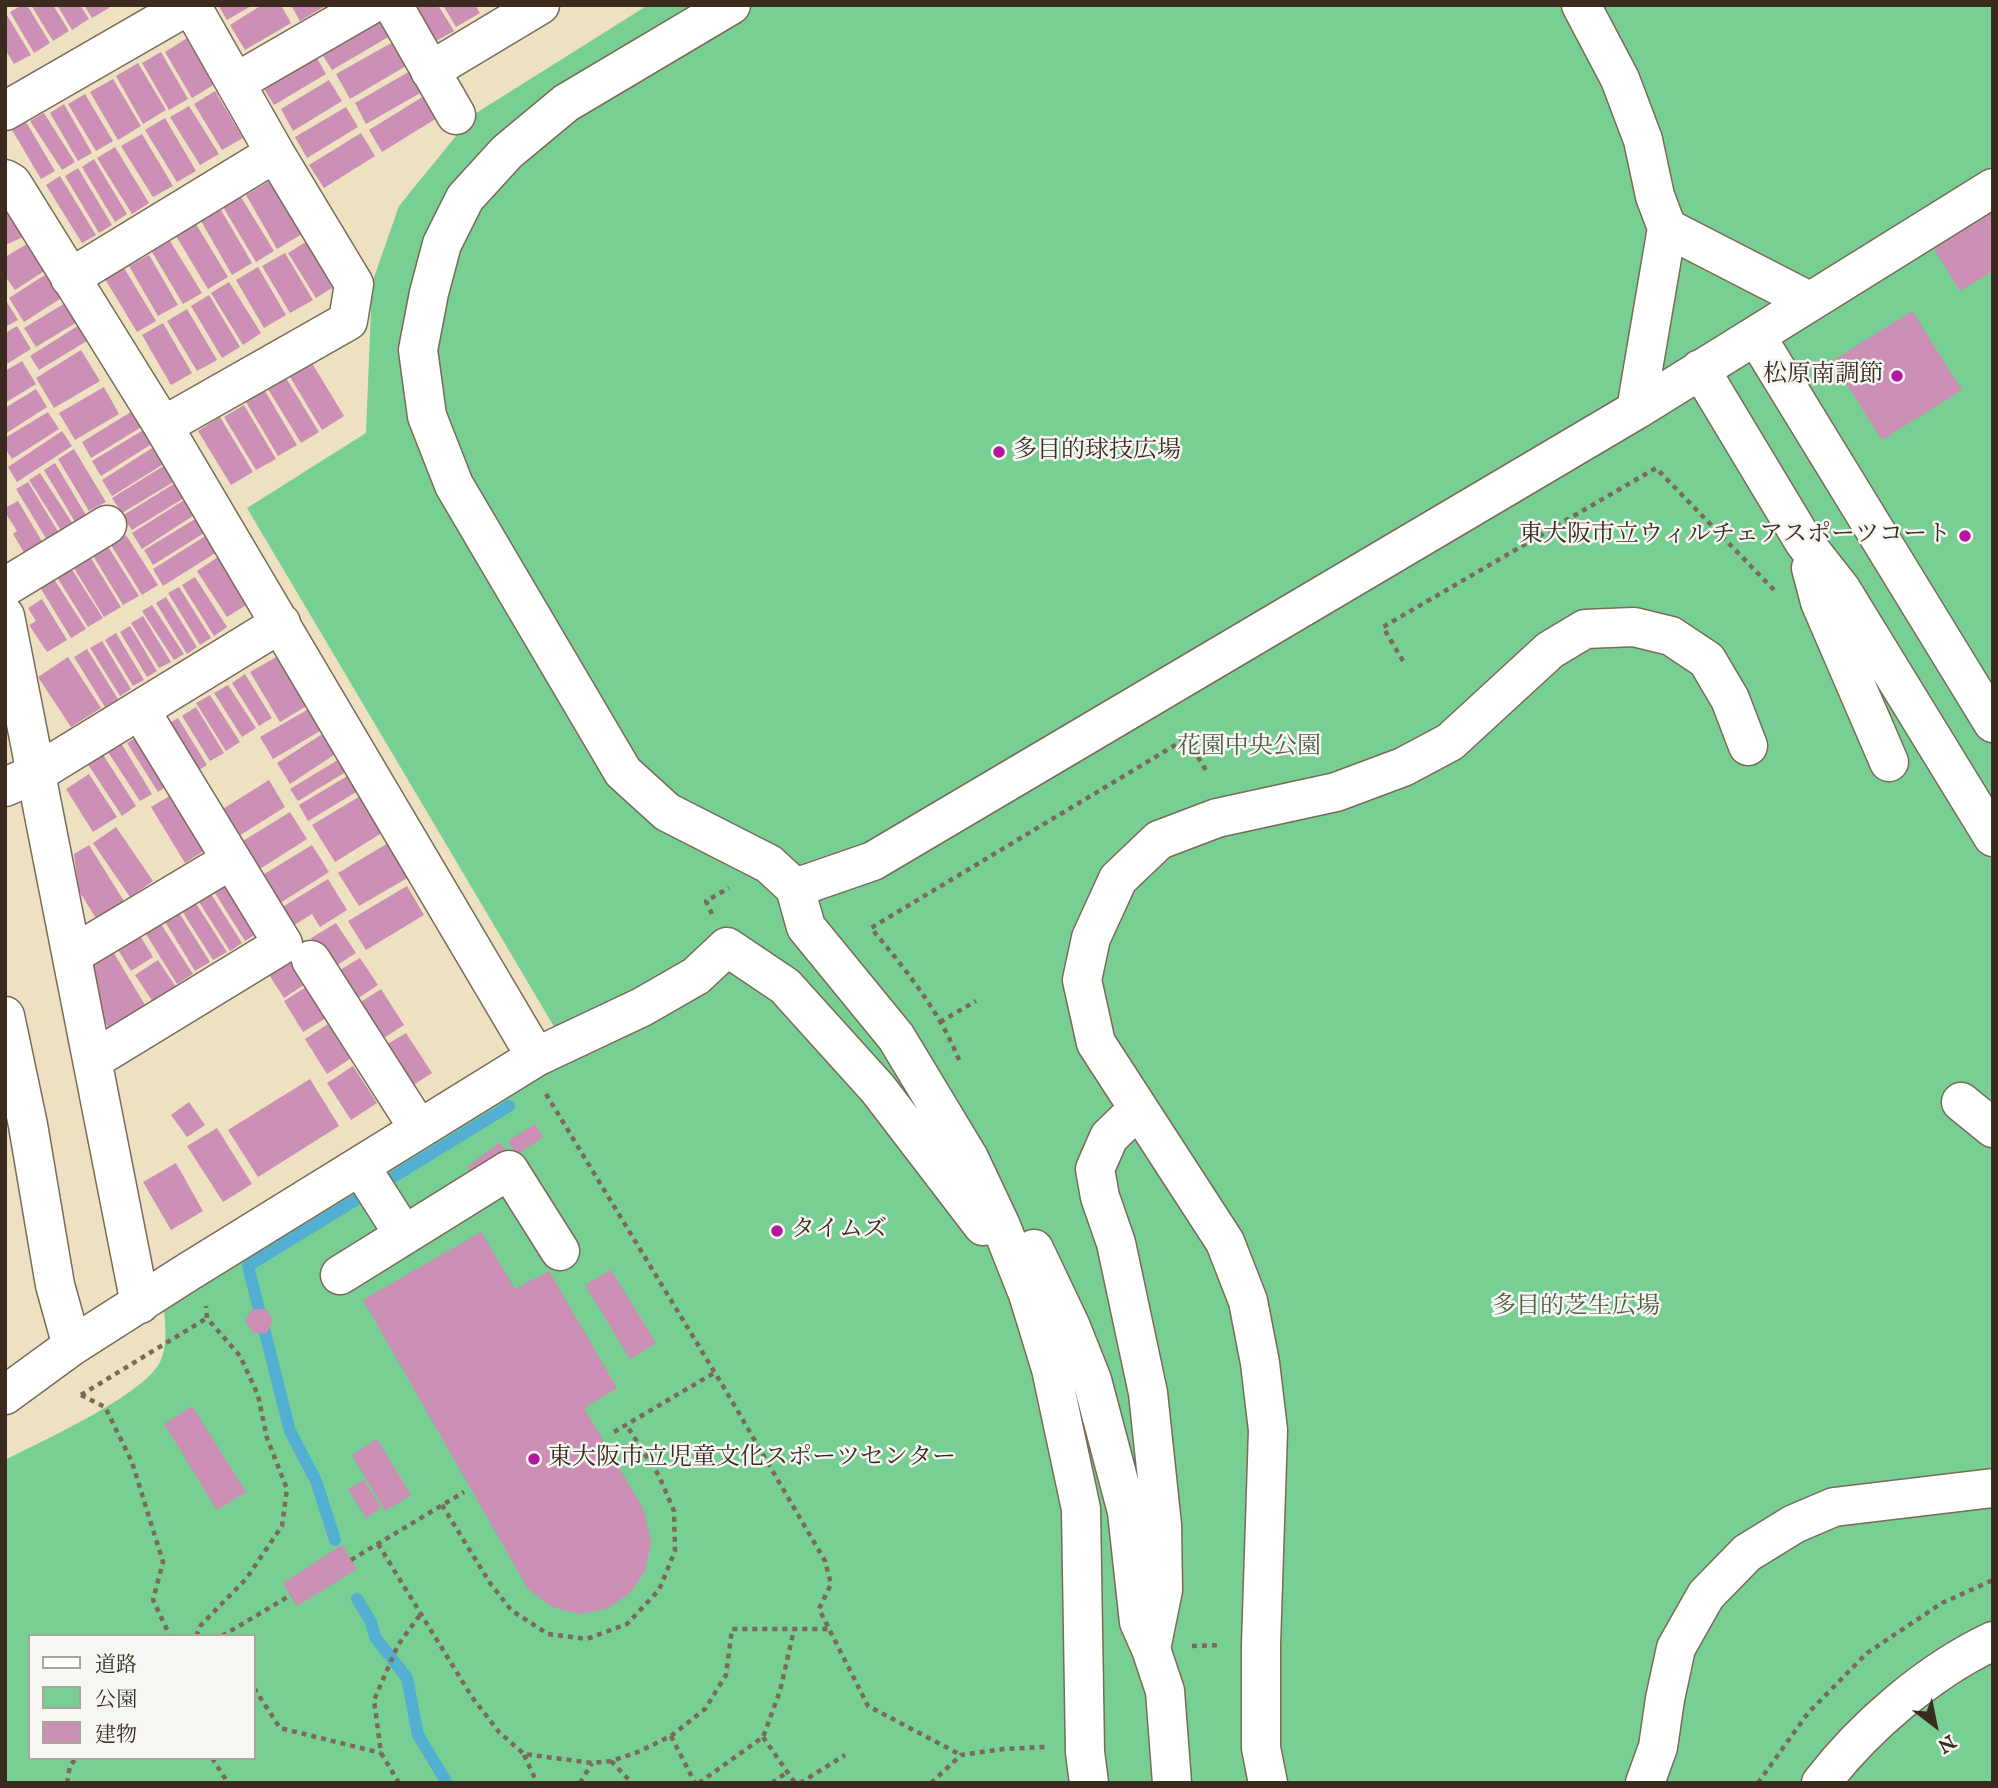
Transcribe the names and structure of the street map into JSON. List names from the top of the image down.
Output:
{
  "parks": ["花園中央公園", "多目的芝生広場"],
  "places": [
    "松原南調節",
    "多目的球技広場",
    "東大阪市立ウィルチェアスポーツコート",
    "タイムズ",
    "東大阪市立児童文化スポーツセンター"
  ],
  "legend": ["道路", "公園", "建物"],
  "north": "bottom right"
}
